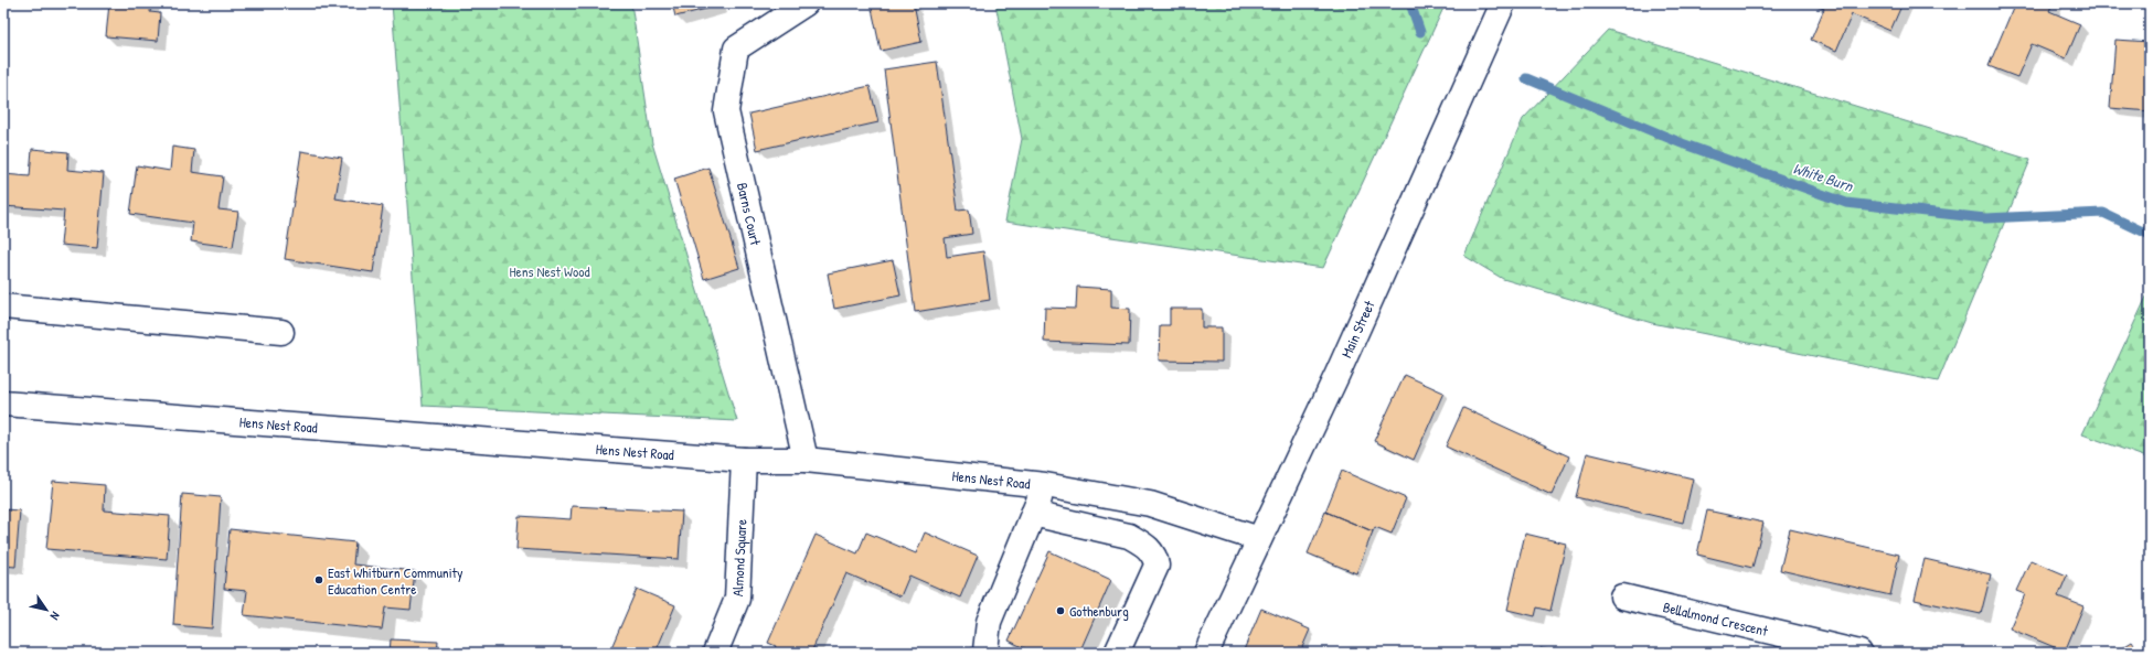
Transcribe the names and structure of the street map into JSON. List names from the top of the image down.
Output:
{
  "streets": {
    "street": [
      "Barns Court",
      "Main Street",
      "Hens Nest Road",
      "Almond Square",
      "Bellalmond Crescent"
    ]
  },
  "crossings": [
    ["Barns Court", "Hens Nest Road"],
    ["Main Street", "Hens Nest Road"],
    ["Hens Nest Road", "Almond Square"]
  ],
  "water": ["White Burn"],
  "parks": ["Hens Nest Wood"],
  "places": ["East Whitburn Community Education Centre", "Gothenburg"],
  "north": "bottom right"
}
